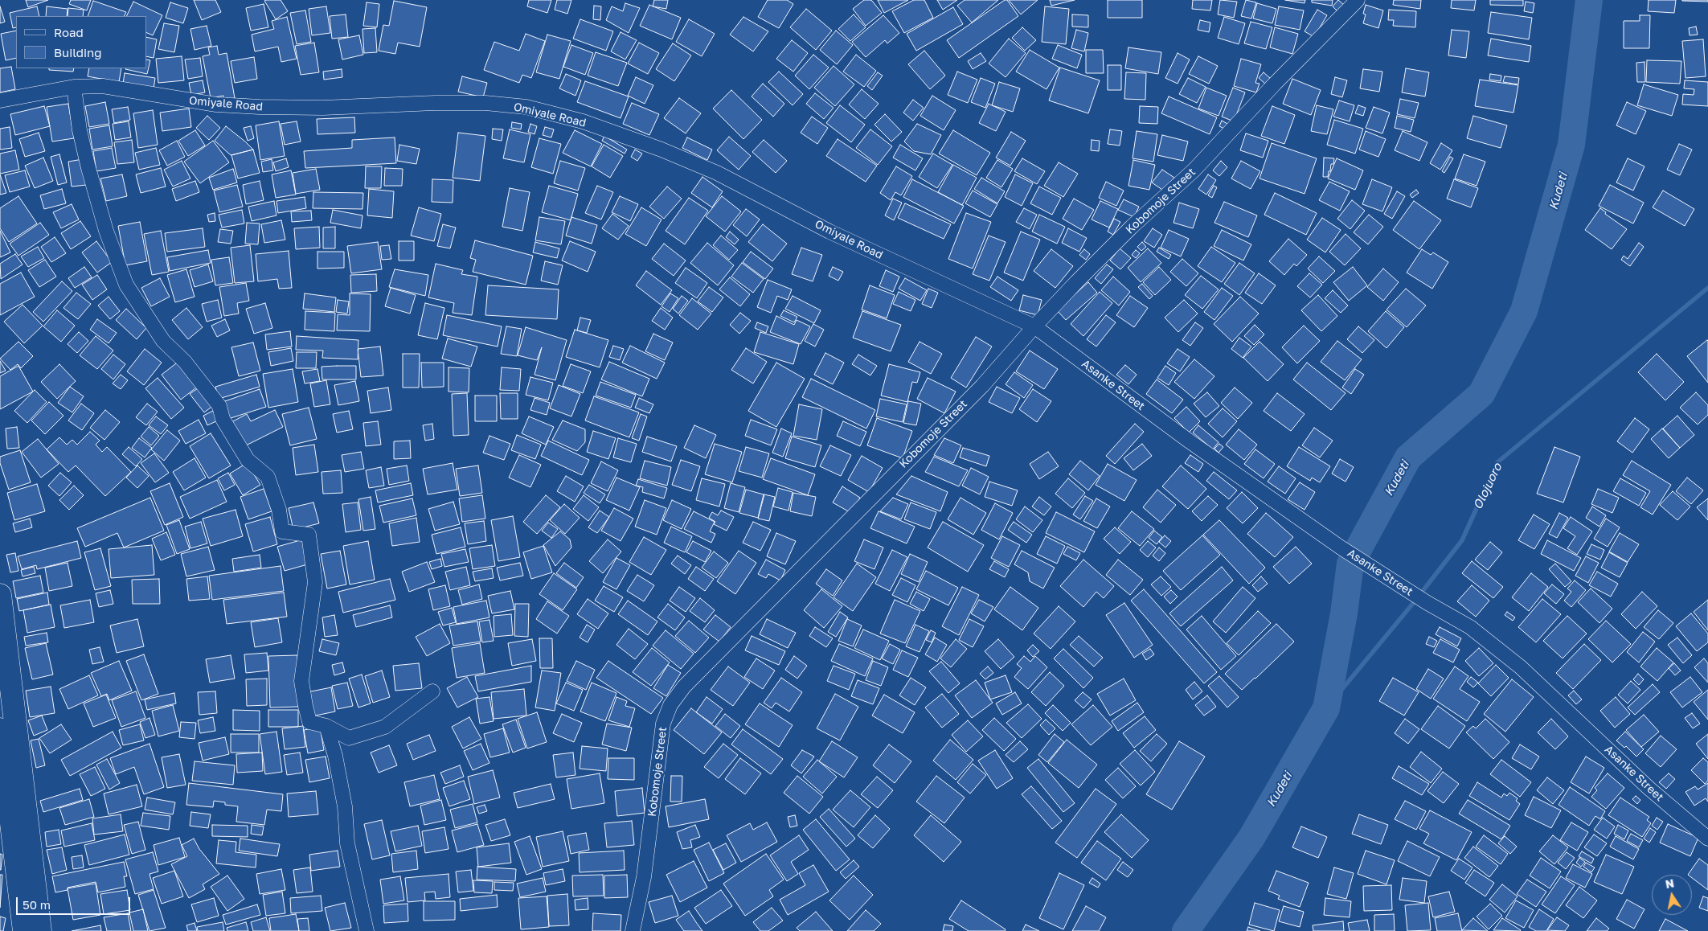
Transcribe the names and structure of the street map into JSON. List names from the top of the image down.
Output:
{
  "streets": {
    "street": ["Omiyale Road", "Kobomoje Street", "Asanke Street"]
  },
  "crossings": [
    ["Omiyale Road", "Kobomoje Street"],
    ["Omiyale Road", "Asanke Street"],
    ["Kobomoje Street", "Asanke Street"]
  ],
  "water": ["Kudeti", "Olojuoro"],
  "legend": ["Road", "Building"],
  "scale_bar": "50 m",
  "north": "top"
}
